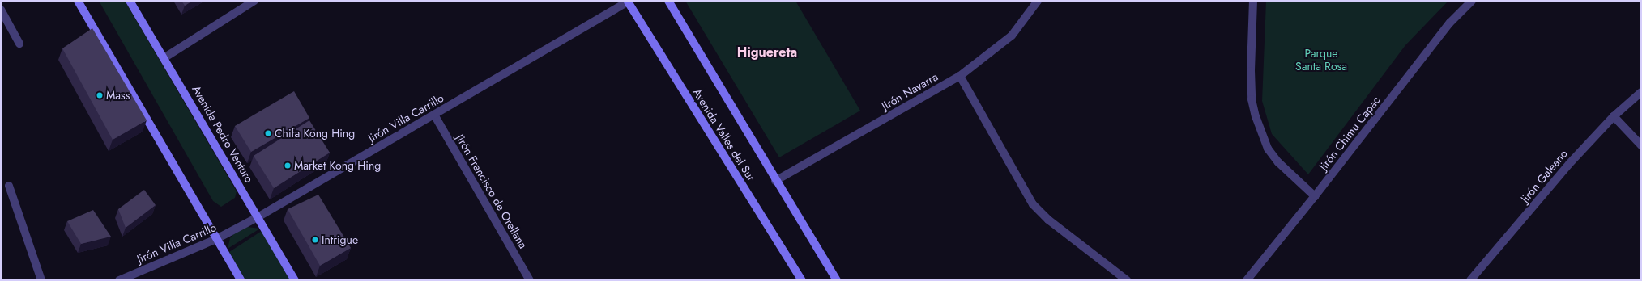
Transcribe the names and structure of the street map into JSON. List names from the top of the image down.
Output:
{
  "streets": {
    "main road": ["Avenida Pedro Venturo", "Avenida Valles del Sur"],
    "street": [
      "Jirón Navarra",
      "Jirón Villa Carrillo",
      "Jirón Chimu Capac",
      "Jirón Galeano",
      "Jirón Francisco de Orellana"
    ]
  },
  "crossings": [
    ["Jirón Navarra", "Avenida Valles del Sur"],
    ["Jirón Villa Carrillo", "Avenida Pedro Venturo"],
    ["Jirón Villa Carrillo", "Avenida Valles del Sur"],
    ["Jirón Villa Carrillo", "Jirón Francisco de Orellana"]
  ],
  "districts": ["Higuereta"],
  "parks": ["Parque Santa Rosa"],
  "places": [
    "Mass",
    "Chifa Kong Hing",
    "Market Kong Hing",
    "Intrigue"
  ]
}
